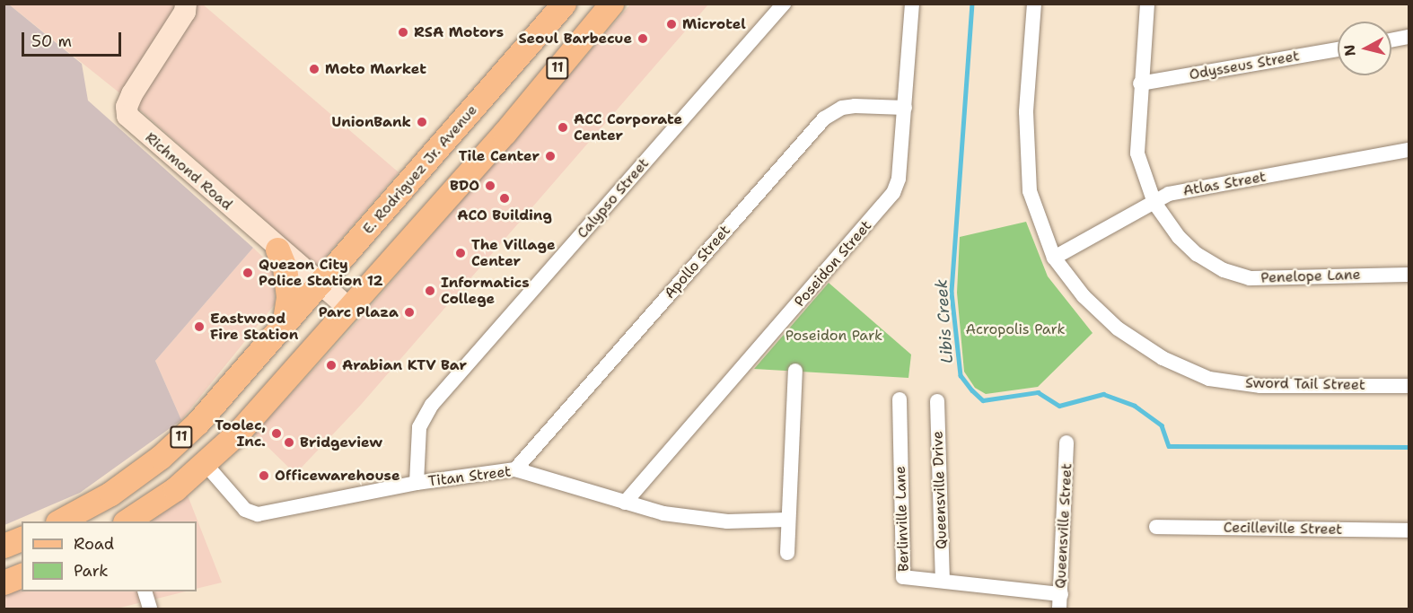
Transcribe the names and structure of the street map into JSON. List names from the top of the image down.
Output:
{
  "streets": {
    "main road": ["11", "E. Rodriguez Jr. Avenue"],
    "street": [
      "Odysseus Street",
      "Richmond Road",
      "Atlas Street",
      "Calypso Street",
      "Apollo Street",
      "Poseidon Street",
      "Penelope Lane",
      "Sword Tail Street",
      "Titan Street",
      "Queensville Drive",
      "Berlinville Lane",
      "Queensville Street",
      "Cecilleville Street"
    ]
  },
  "crossings": [
    ["Odysseus Street", "Penelope Lane"],
    ["11", "Richmond Road"],
    ["11", "Titan Street"],
    ["E. Rodriguez Jr. Avenue", "Richmond Road"],
    ["Atlas Street", "Penelope Lane"],
    ["Atlas Street", "Sword Tail Street"],
    ["Calypso Street", "Titan Street"],
    ["Apollo Street", "Poseidon Street"],
    ["Apollo Street", "Titan Street"],
    ["Poseidon Street", "Titan Street"],
    ["Queensville Drive", "Berlinville Lane"],
    ["Berlinville Lane", "Queensville Street"]
  ],
  "water": ["Libis Creek"],
  "parks": ["Acropolis Park", "Poseidon Park"],
  "places": [
    "Microtel",
    "RSA Motors",
    "Seoul Barbecue",
    "Moto Market",
    "UnionBank",
    "ACC Corporate Center",
    "Tile Center",
    "BDO",
    "ACO Building",
    "The Village Center",
    "Quezon City Police Station 12",
    "Informatics College",
    "Parc Plaza",
    "Eastwood Fire Station",
    "Arabian KTV Bar",
    "Toolec, Inc.",
    "Bridgeview",
    "Officewarehouse"
  ],
  "legend": ["Road", "Park"],
  "scale_bar": "50 m",
  "north": "left"
}
